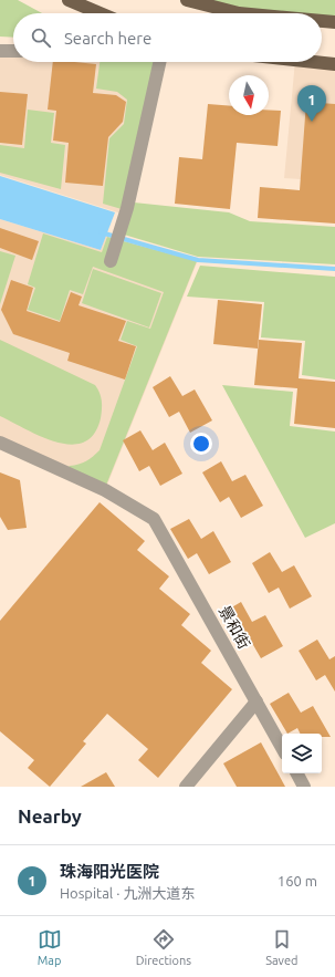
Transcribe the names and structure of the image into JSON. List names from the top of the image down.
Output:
{
  "streets": {
    "street": ["景和街"]
  },
  "north": "bottom",
  "page": {
    "search": "Search here",
    "pins": "1",
    "heading": "Nearby",
    "list": [
      {
        "mark": "1",
        "name": "珠海阳光医院",
        "note": "Hospital · 九洲大道东",
        "value": "160 m"
      }
    ],
    "nav": ["Map", "Directions", "Saved"]
  }
}
